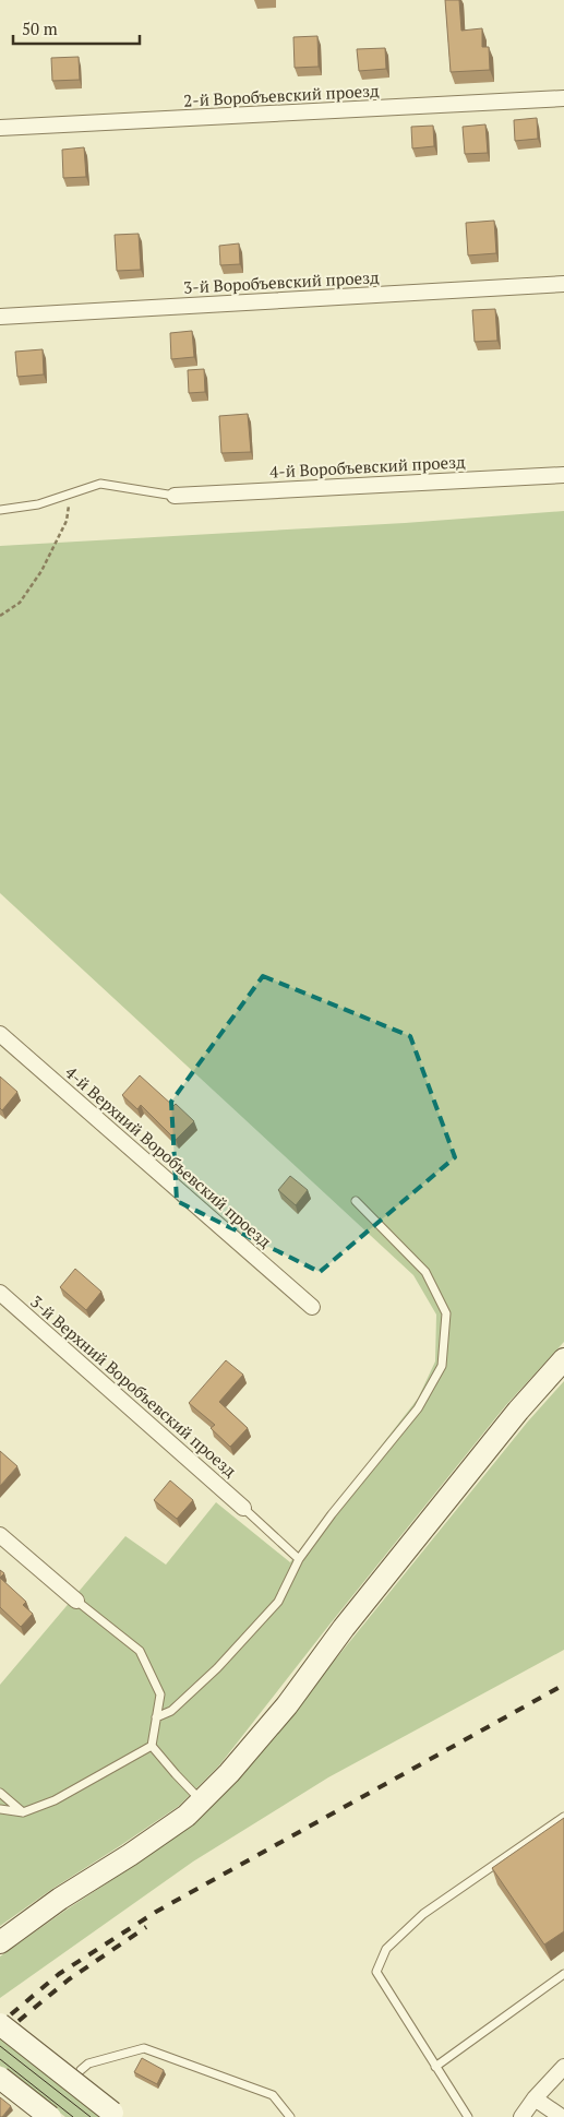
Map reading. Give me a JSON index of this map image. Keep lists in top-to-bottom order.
{
  "streets": {
    "street": [
      "2-й Воробъевский проезд",
      "3-й Воробъевский проезд",
      "4-й Воробъевский проезд",
      "4-й Верхний Воробъевский проезд",
      "3-й Верхний Воробъевский проезд"
    ]
  },
  "scale_bar": "50 m"
}
